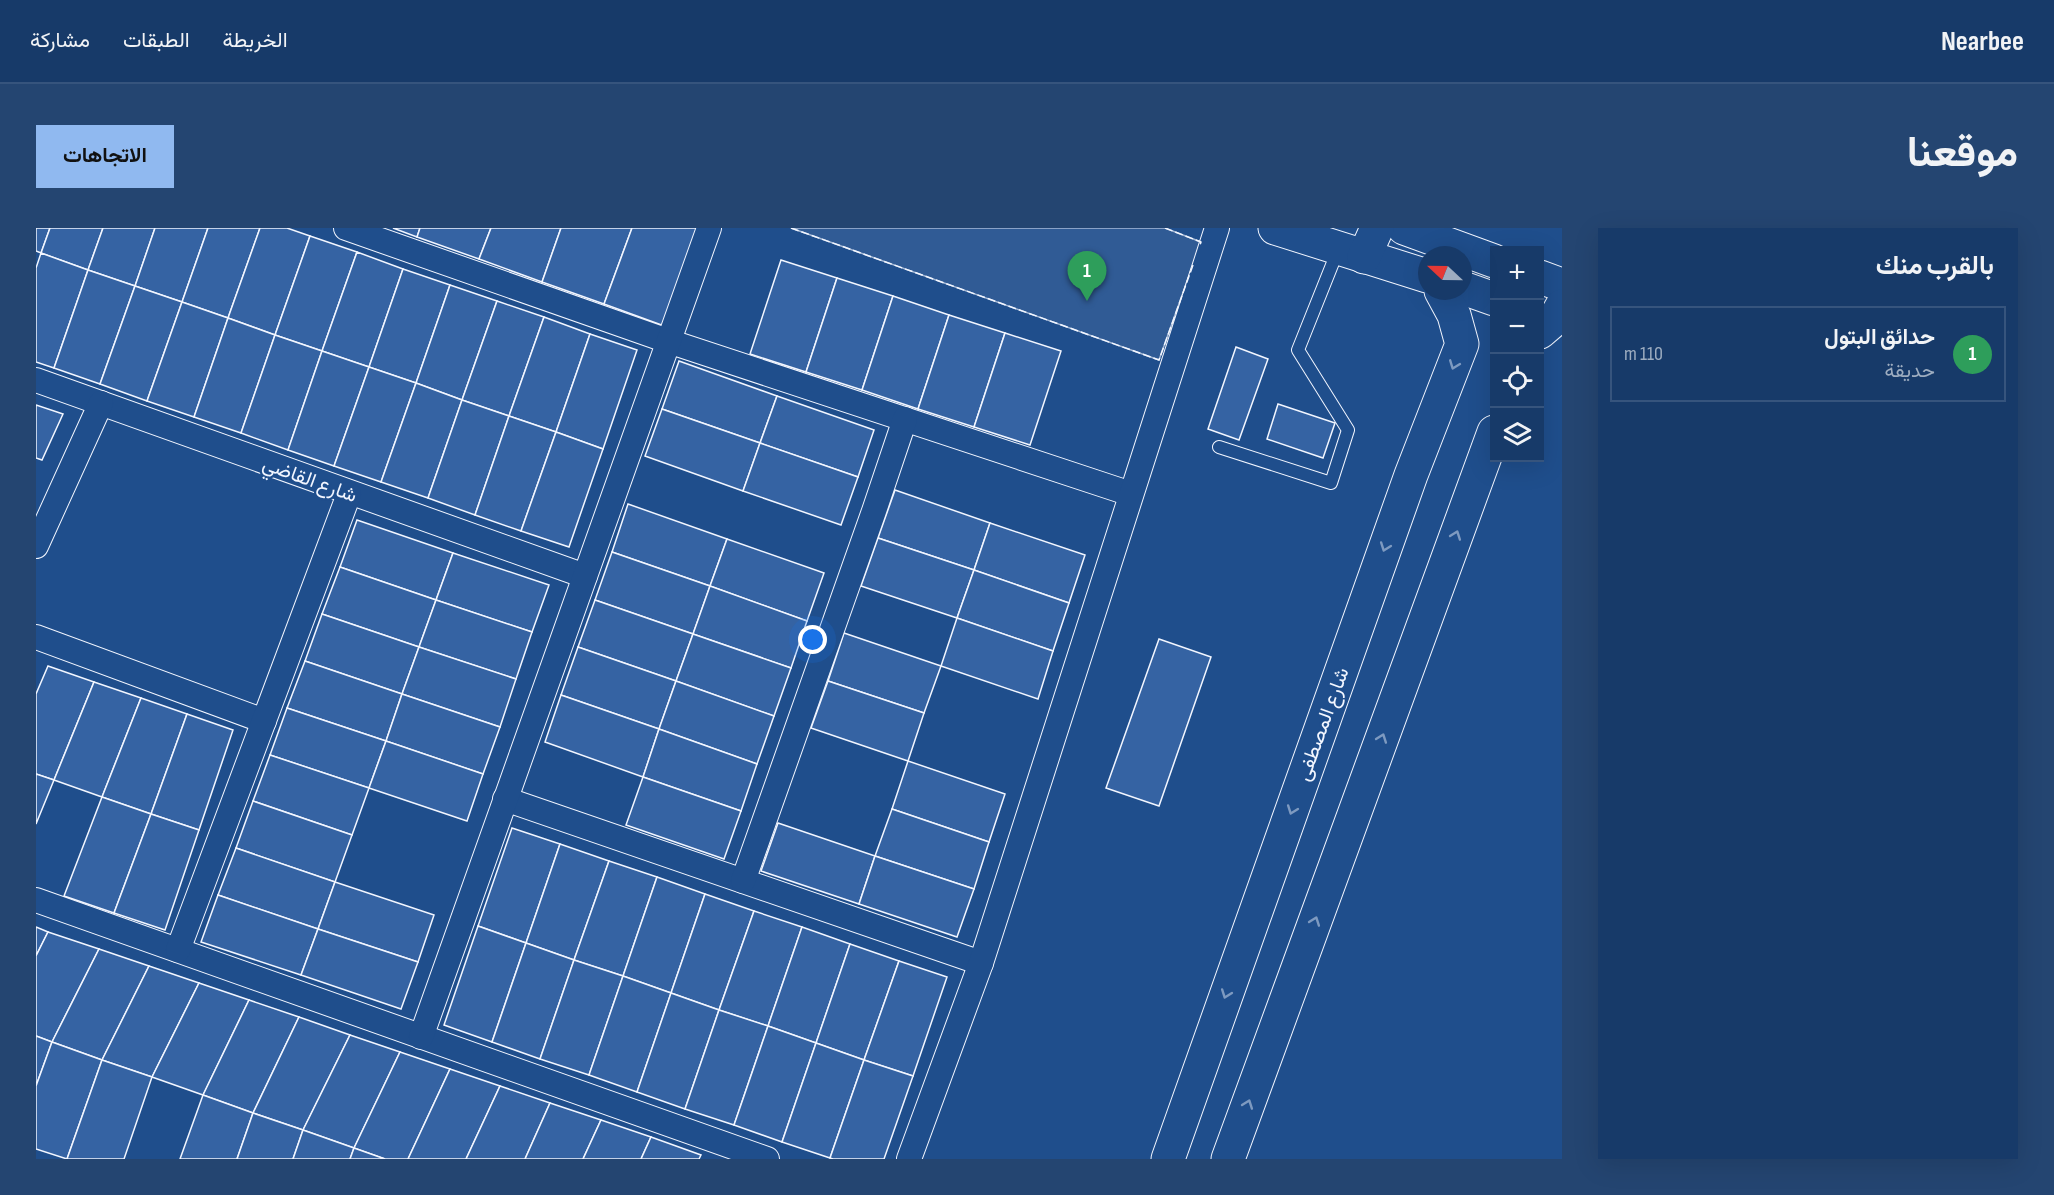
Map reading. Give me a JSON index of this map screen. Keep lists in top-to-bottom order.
{
  "streets": {
    "street": ["شارع القاضي", "شارع المصطفى"]
  },
  "north": "left",
  "page": {
    "header": "Nearbee",
    "nav": ["الخريطة", "الطبقات", "مشاركة"],
    "title": "موقعنا",
    "buttons": "الاتجاهات",
    "heading": "بالقرب منك",
    "map_buttons": ["+", "−"],
    "pins": "1",
    "list": [
      {
        "mark": "1",
        "name": "حدائق البتول",
        "note": "حديقة",
        "value": "110 m"
      }
    ]
  }
}
